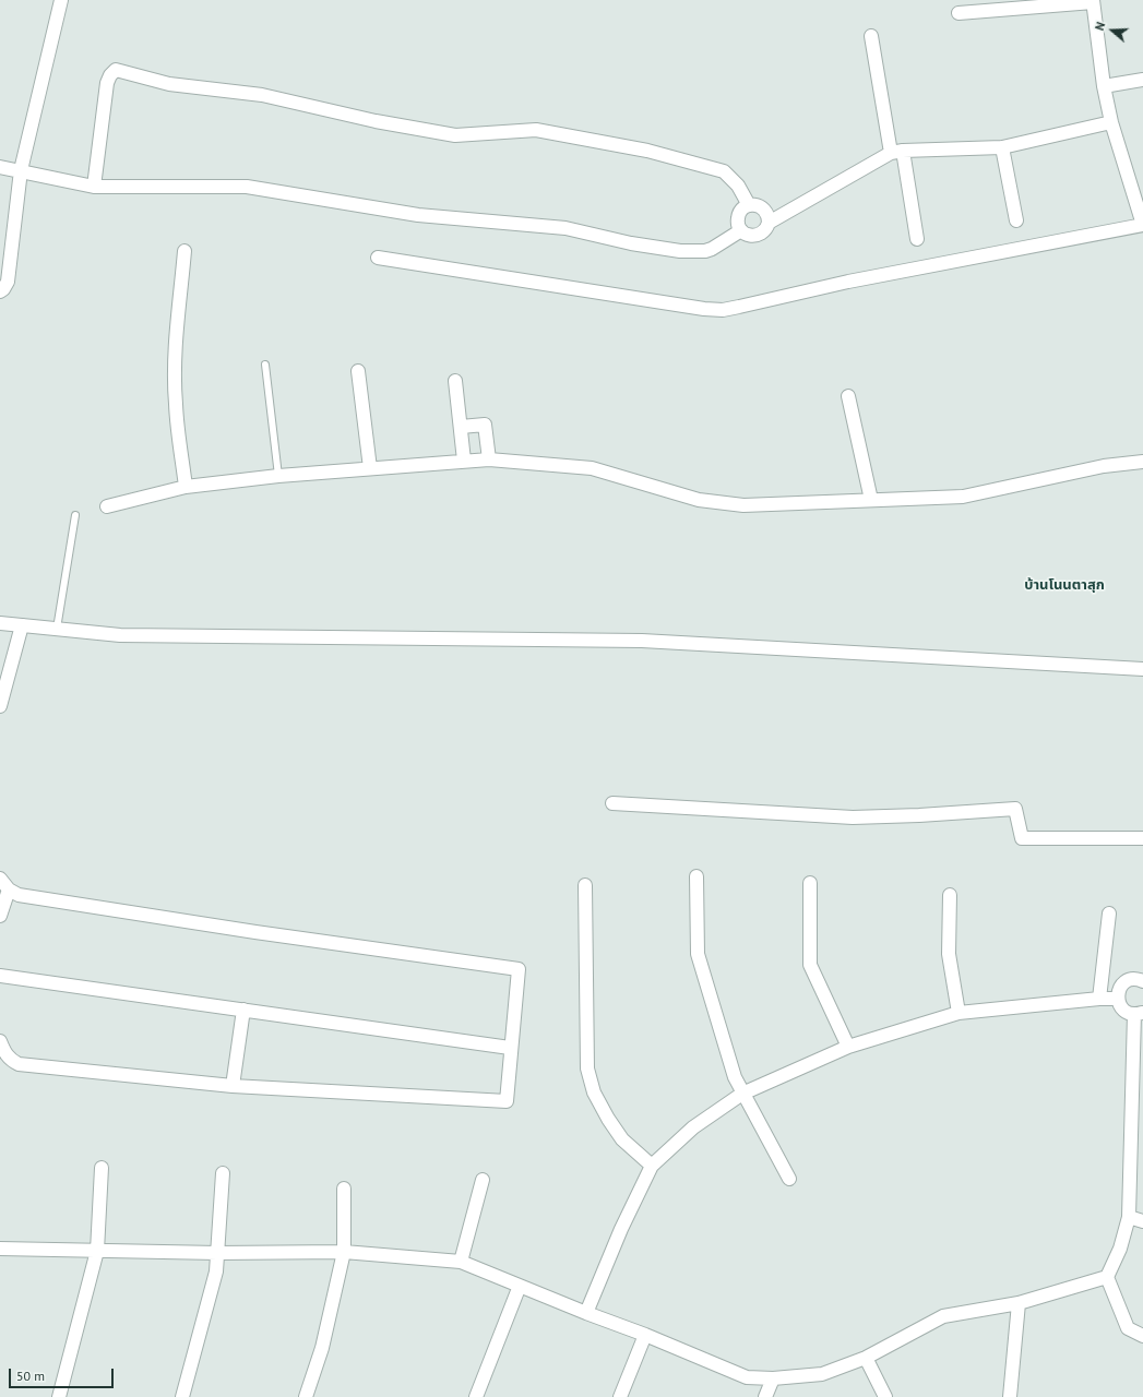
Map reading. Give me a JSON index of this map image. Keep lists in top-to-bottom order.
{
  "districts": ["บ้านโนนตาสุก"],
  "scale_bar": "50 m",
  "north": "left"
}
